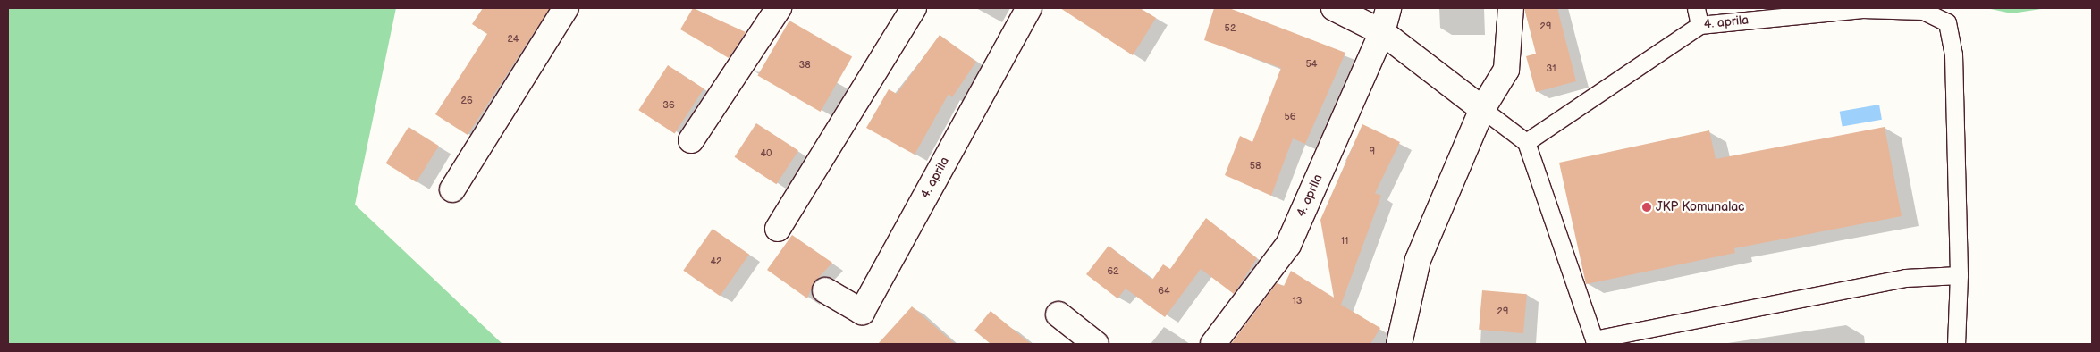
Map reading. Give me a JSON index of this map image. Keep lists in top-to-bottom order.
{
  "streets": {
    "street": ["4. aprila"]
  },
  "places": ["JKP Komunalac"],
  "house_numbers": [
    "29",
    "52",
    "24",
    "54",
    "38",
    "31",
    "26",
    "36",
    "56",
    "9",
    "40",
    "58",
    "11",
    "42",
    "62",
    "64",
    "13",
    "29"
  ]
}
